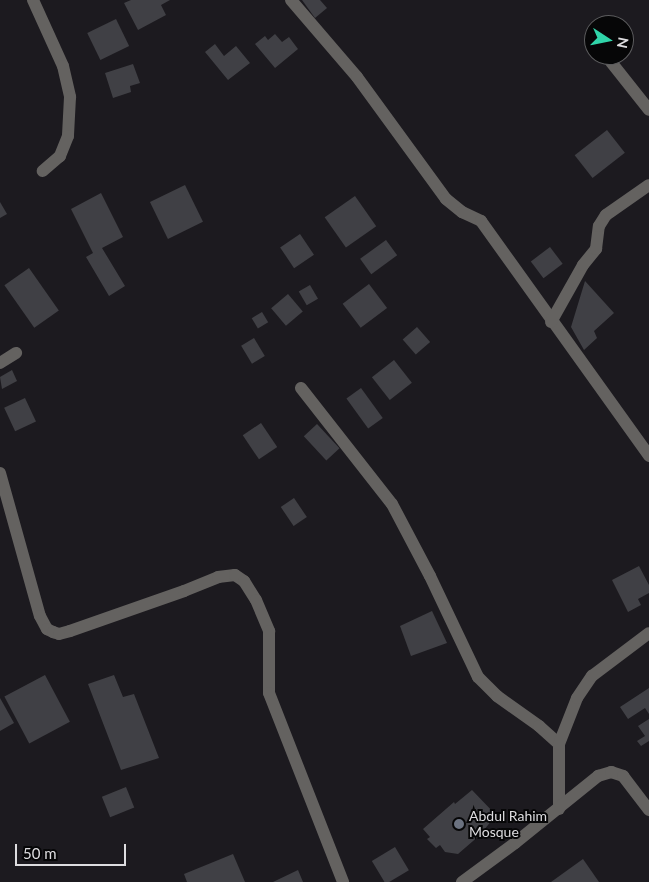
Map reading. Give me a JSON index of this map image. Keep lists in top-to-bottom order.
{
  "places": ["Abdul Rahim Mosque"],
  "scale_bar": "50 m",
  "north": "right"
}
